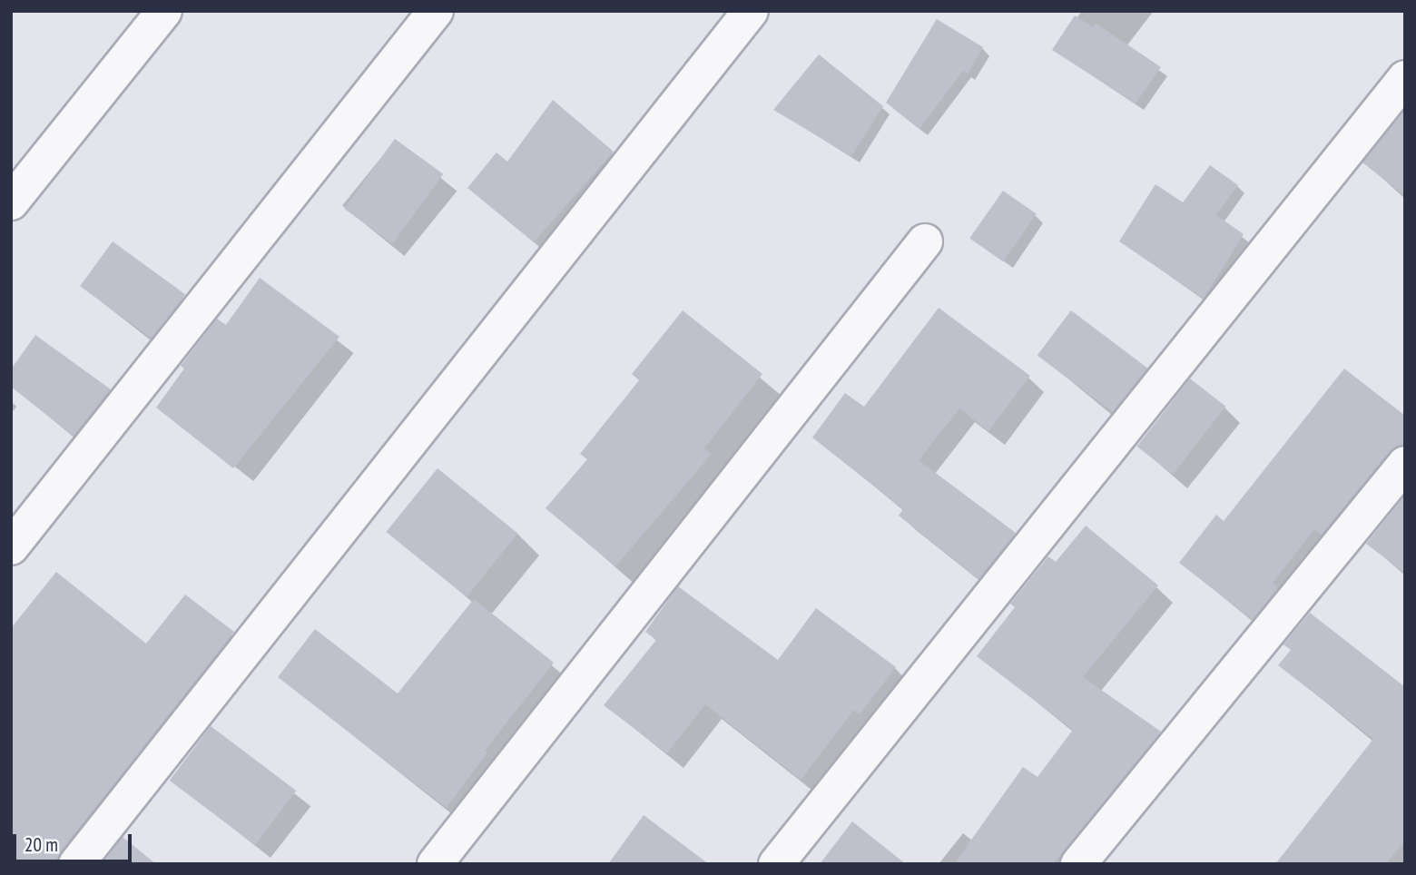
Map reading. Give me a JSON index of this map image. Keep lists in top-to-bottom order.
{
  "scale_bar": "20 m"
}
